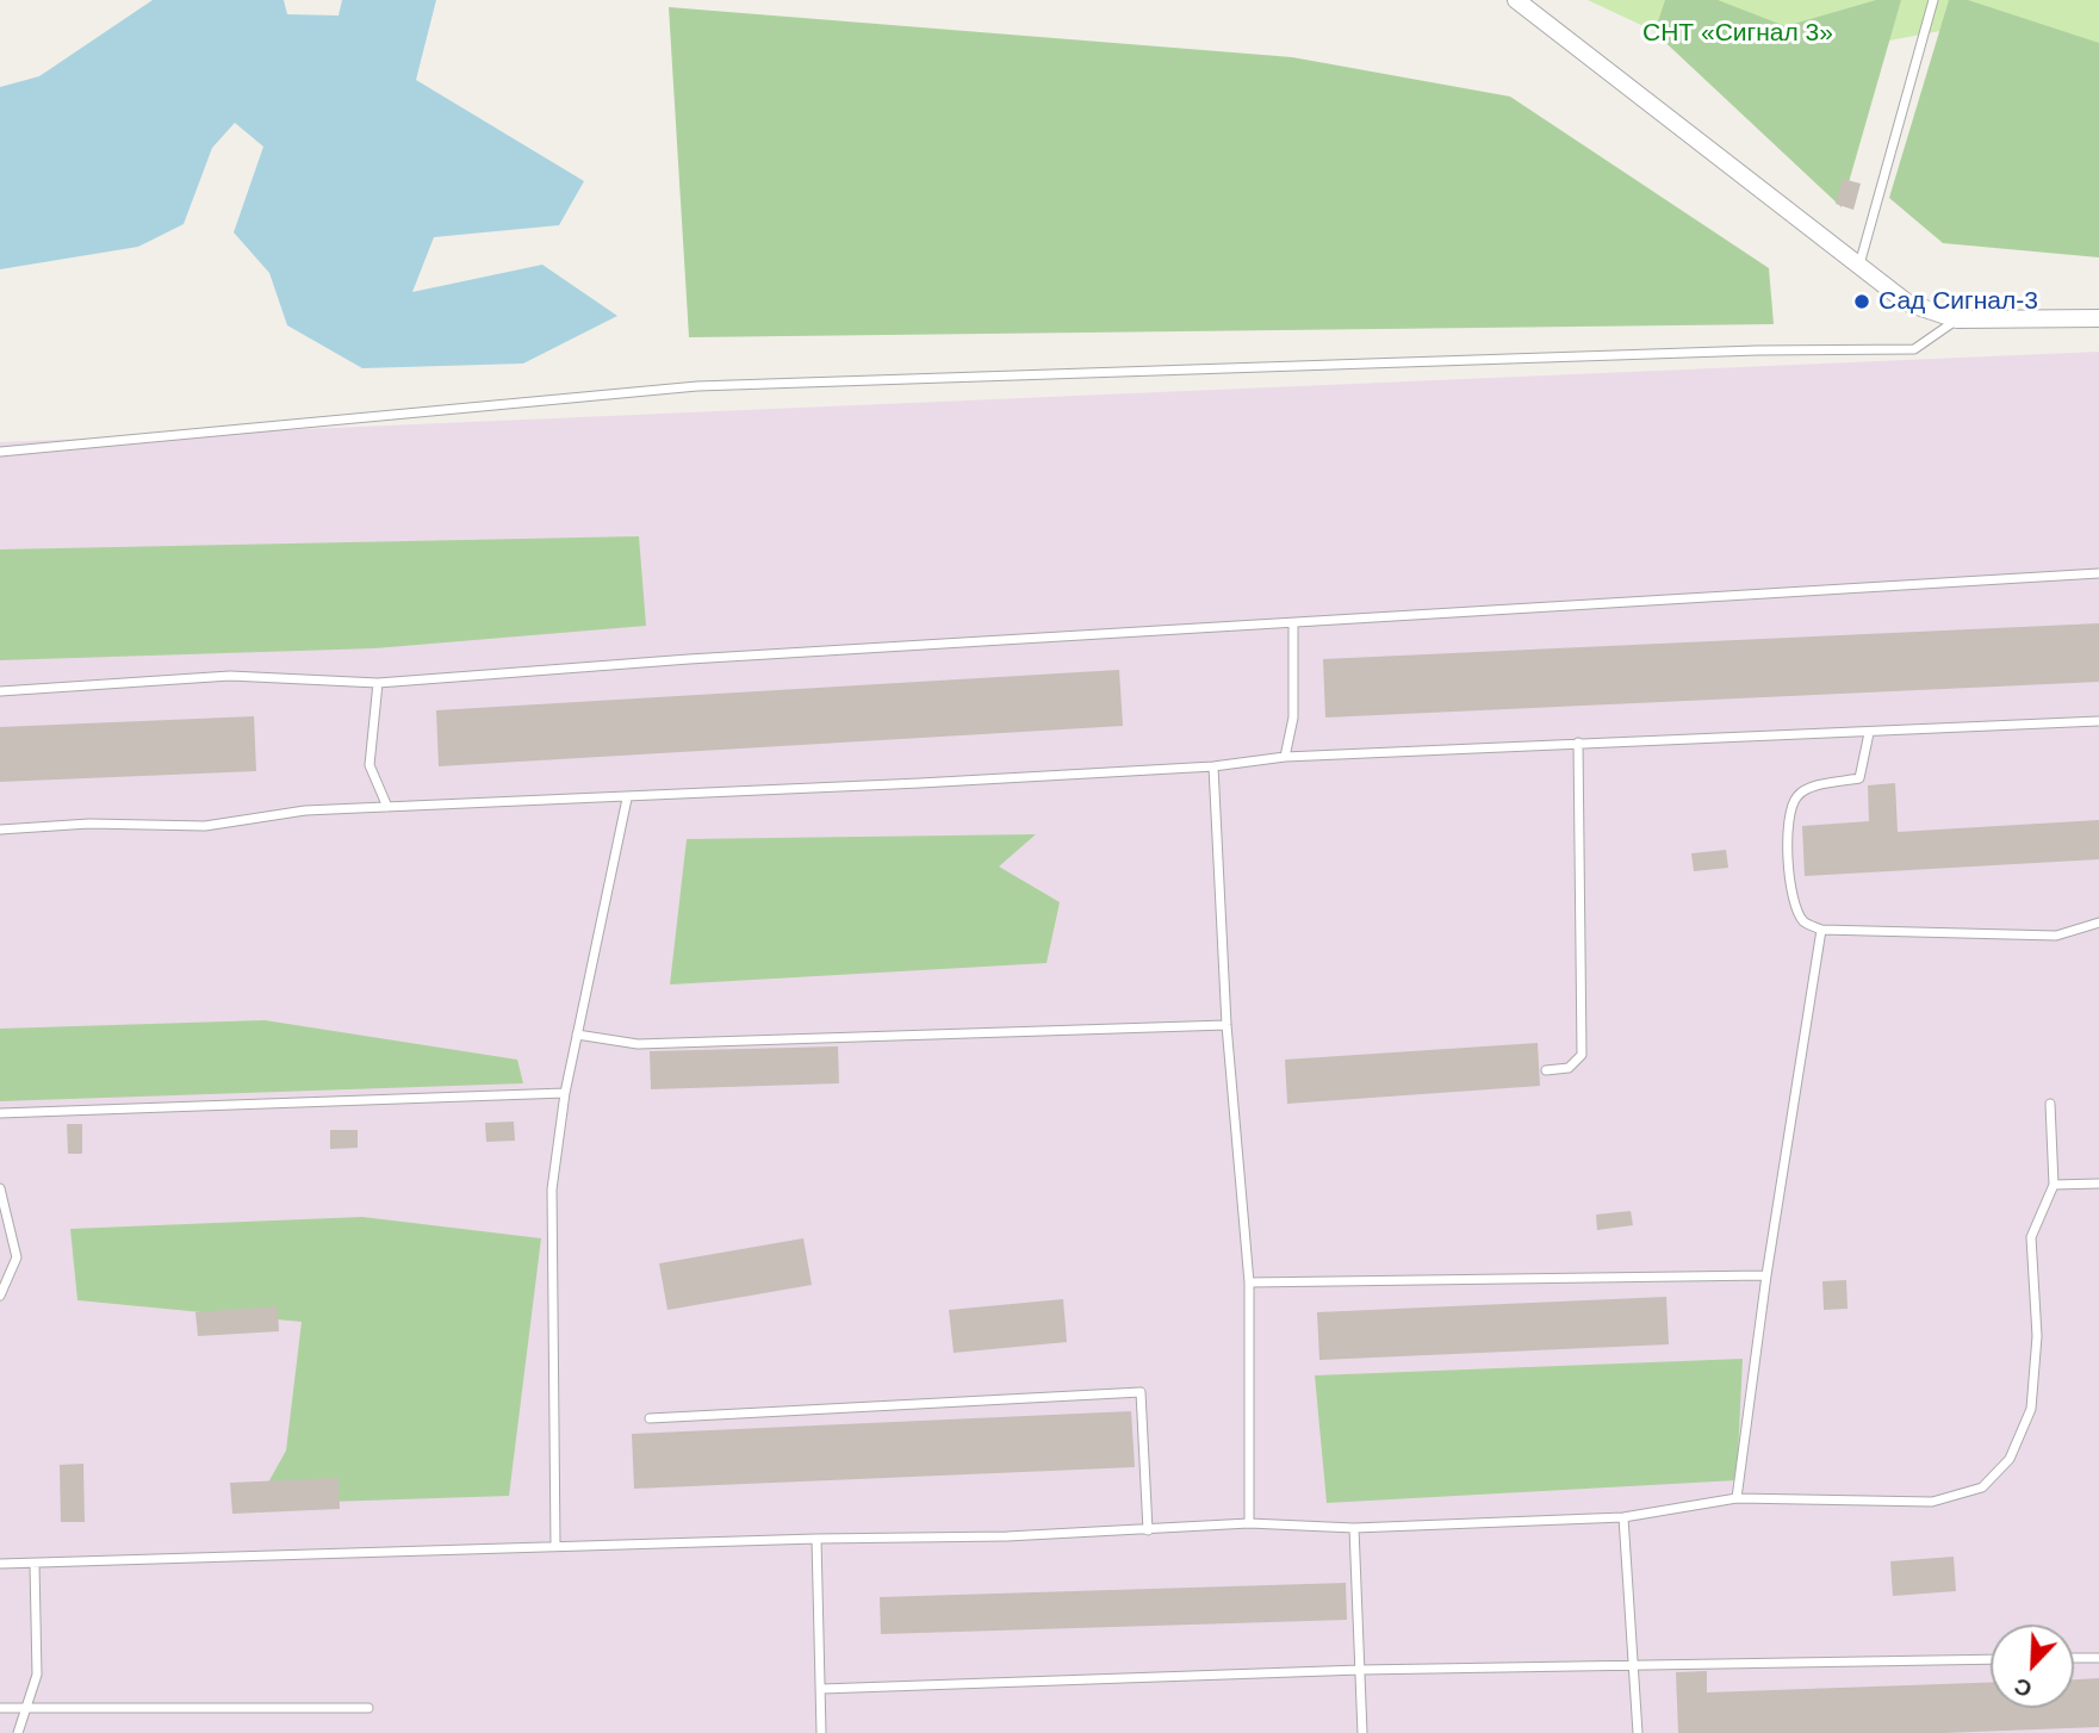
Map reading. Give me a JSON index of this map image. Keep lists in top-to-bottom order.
{
  "parks": ["СНТ «Сигнал 3»"],
  "places": ["Сад Сигнал-3"],
  "north": "bottom left"
}
